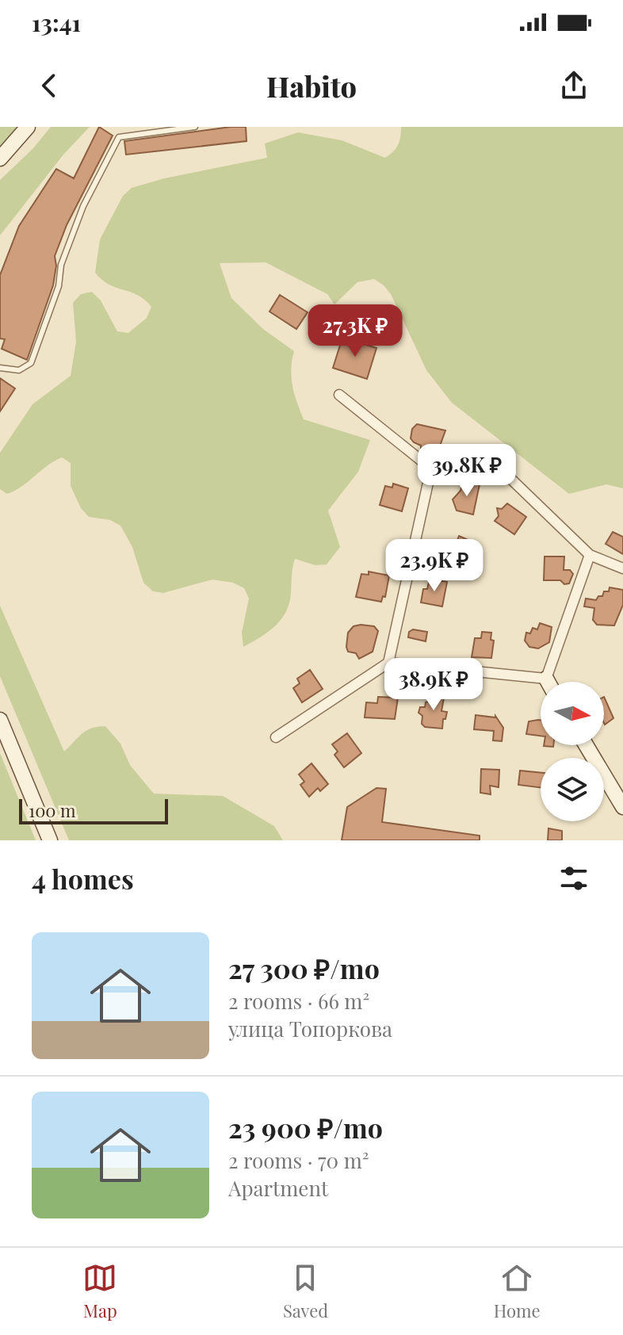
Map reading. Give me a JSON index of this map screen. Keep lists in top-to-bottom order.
{
  "scale_bar": "100 m",
  "north": "right",
  "page": {
    "status": "13:41",
    "header": "Habito",
    "price": [
      "27.3K ₽",
      "39.8K ₽",
      "23.9K ₽",
      "38.9K ₽"
    ],
    "scale": "100 m",
    "heading": "4 homes",
    "list": [
      {
        "name": "27 300 ₽/mo",
        "note": "2 rooms · 66 m² · улица Топоркова"
      },
      {
        "name": "23 900 ₽/mo",
        "note": "2 rooms · 70 m² · Apartment"
      }
    ],
    "tabs": ["Map", "Saved", "Home"]
  }
}
